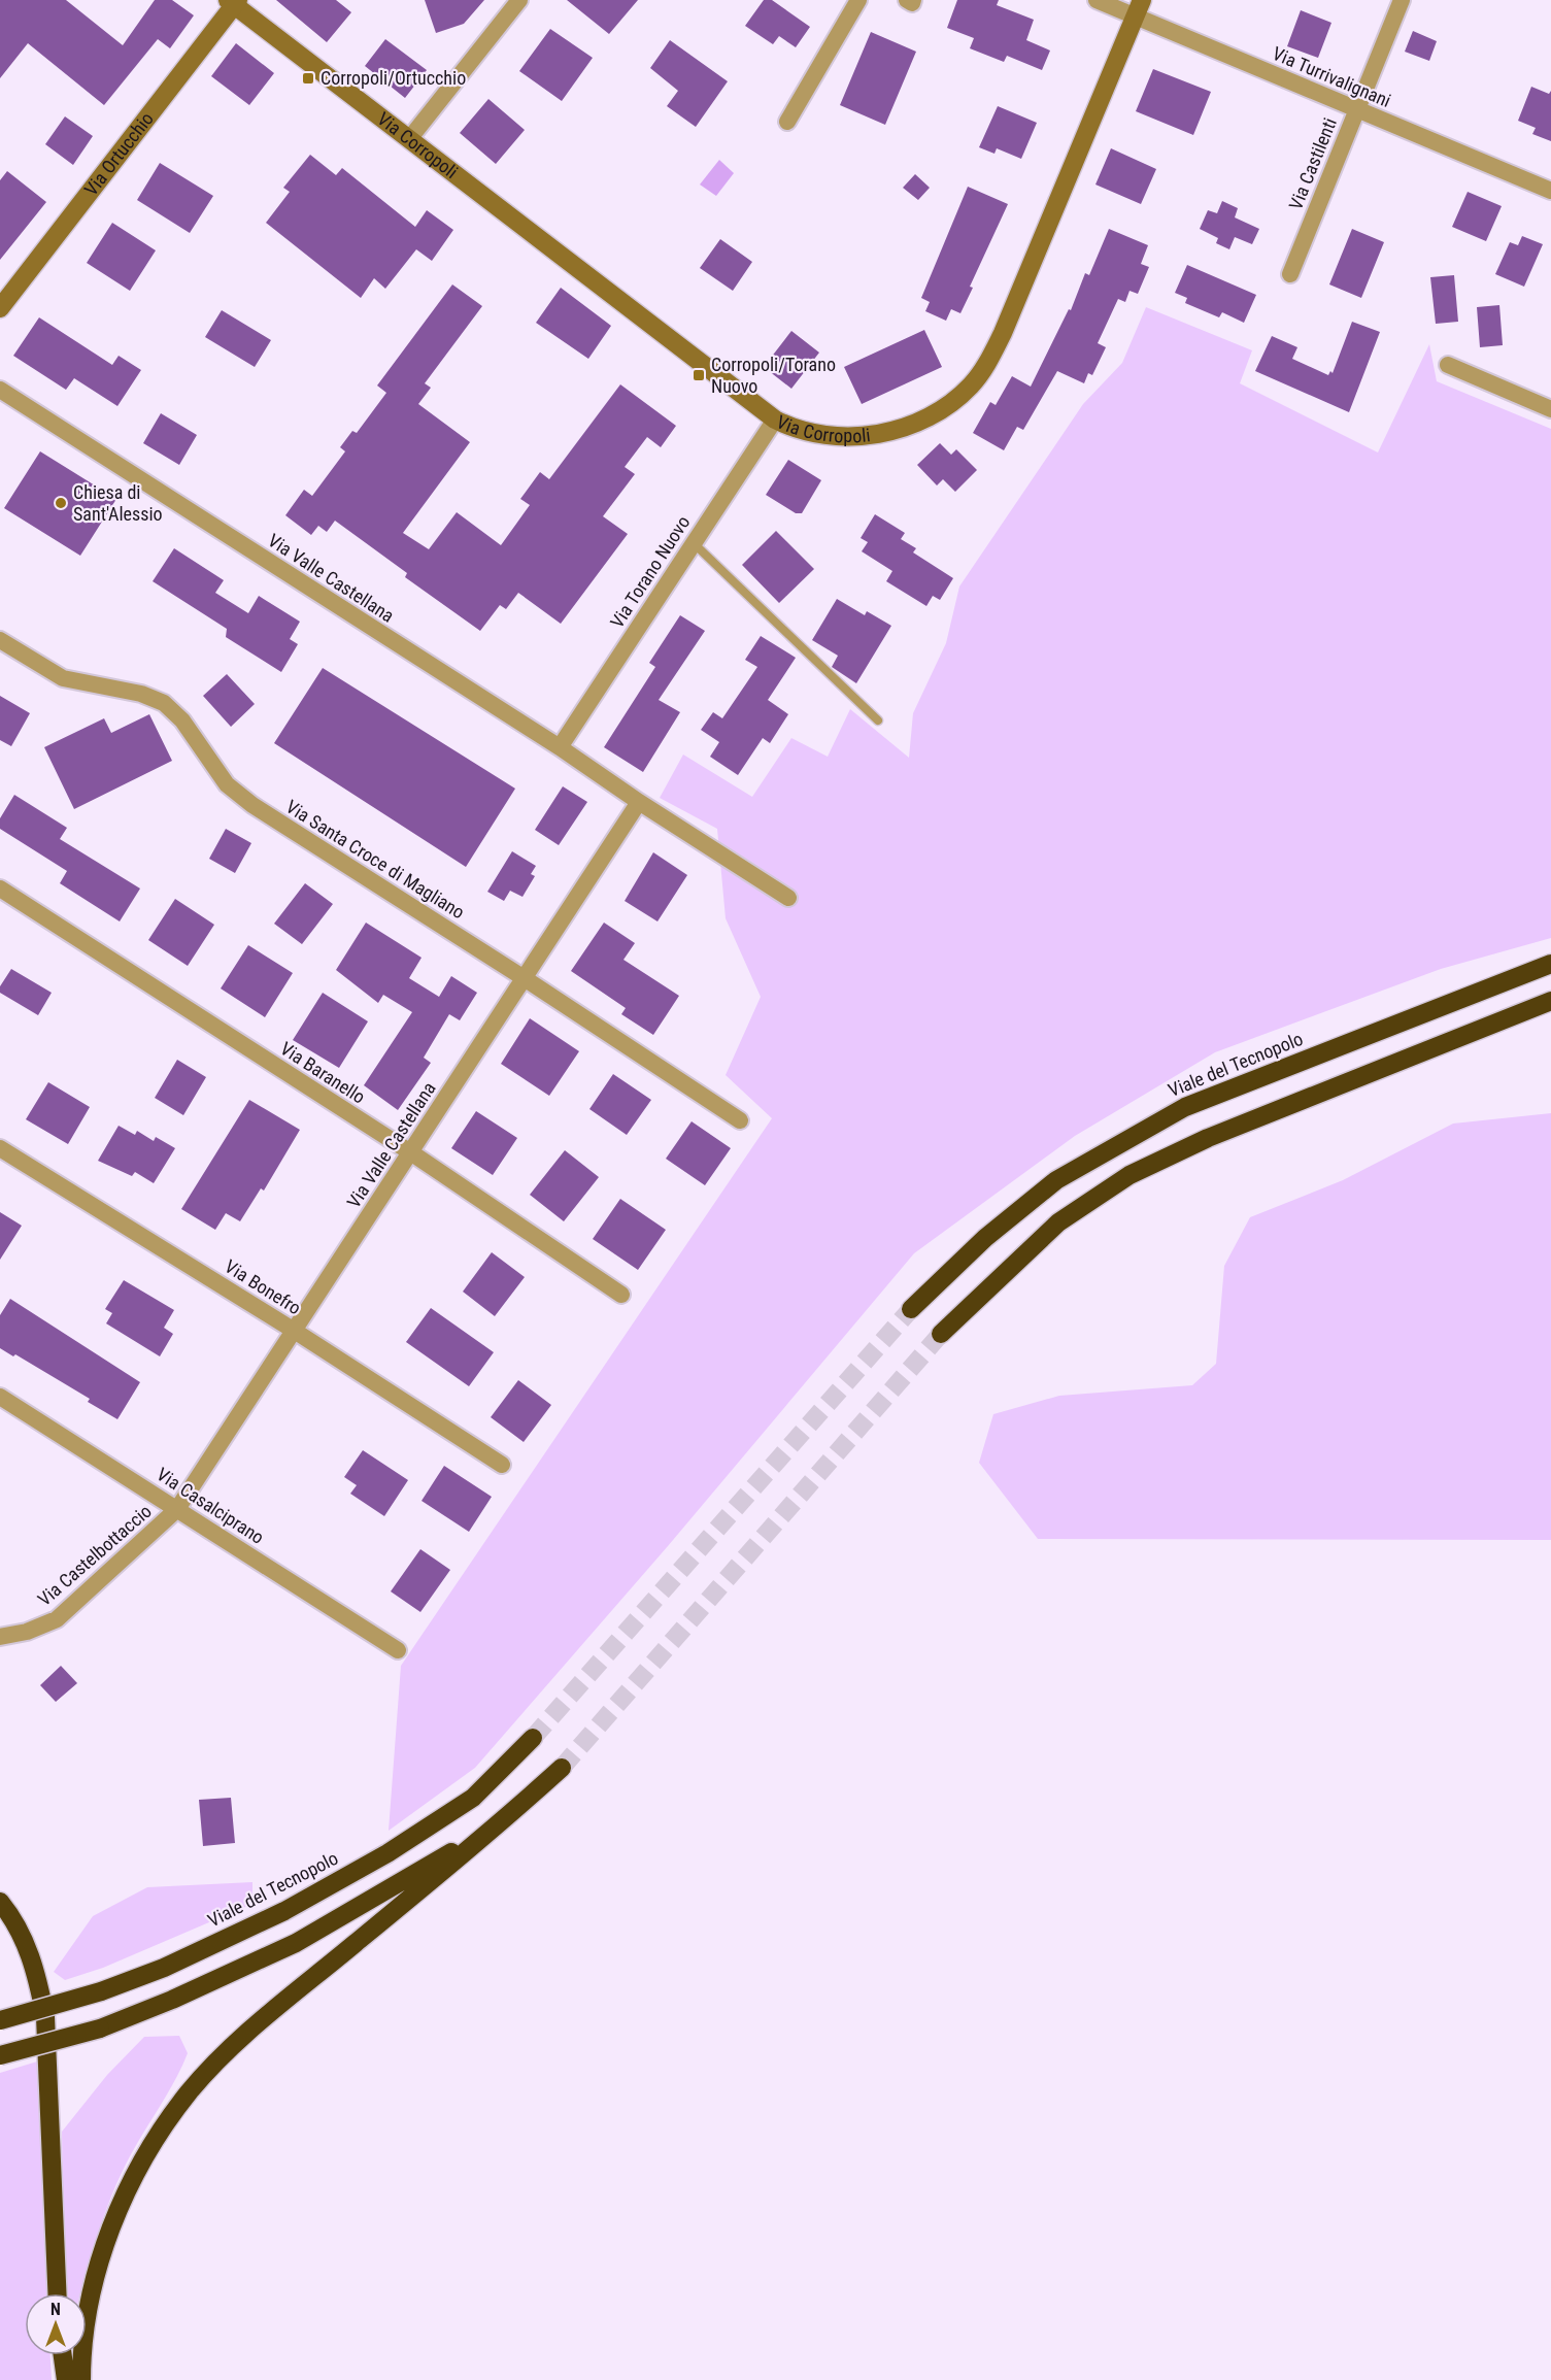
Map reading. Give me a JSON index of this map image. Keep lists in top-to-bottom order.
{
  "streets": {
    "highway": ["Viale del Tecnopolo"],
    "street": [
      "Via Turrivalignani",
      "Via Corropoli",
      "Via Ortucchio",
      "Via Castilenti",
      "Via Torano Nuovo",
      "Via Valle Castellana",
      "Via Santa Croce di Magliano",
      "Via Baranello",
      "Via Bonefro",
      "Via Casalciprano",
      "Via Castelbottaccio"
    ]
  },
  "crossings": [
    ["Via Turrivalignani", "Via Corropoli"],
    ["Via Turrivalignani", "Via Castilenti"],
    ["Via Corropoli", "Via Ortucchio"],
    ["Via Corropoli", "Via Torano Nuovo"],
    ["Via Torano Nuovo", "Via Valle Castellana"],
    ["Via Valle Castellana", "Via Santa Croce di Magliano"],
    ["Via Valle Castellana", "Via Baranello"],
    ["Via Valle Castellana", "Via Bonefro"],
    ["Via Valle Castellana", "Via Casalciprano"],
    ["Via Valle Castellana", "Via Castelbottaccio"],
    ["Via Casalciprano", "Via Castelbottaccio"]
  ],
  "places": {
    "transit": ["Corropoli/Ortucchio", "Corropoli/Torano Nuovo"],
    "other": ["Chiesa di Sant'Alessio"]
  },
  "north": "top"
}
